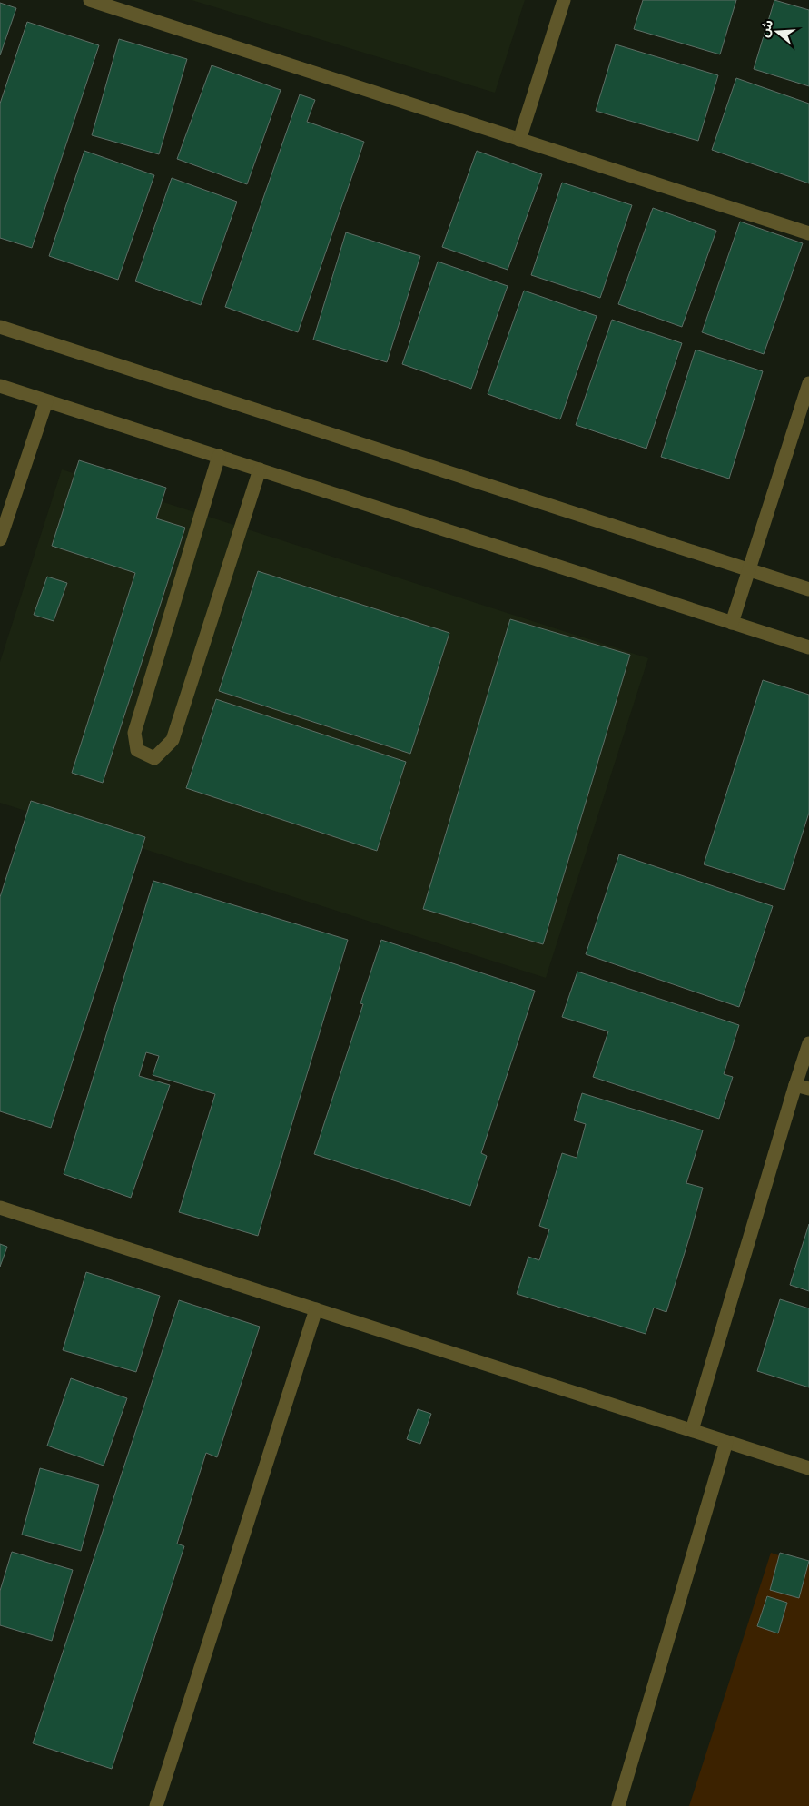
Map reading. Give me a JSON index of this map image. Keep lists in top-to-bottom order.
{
  "north": "left"
}
